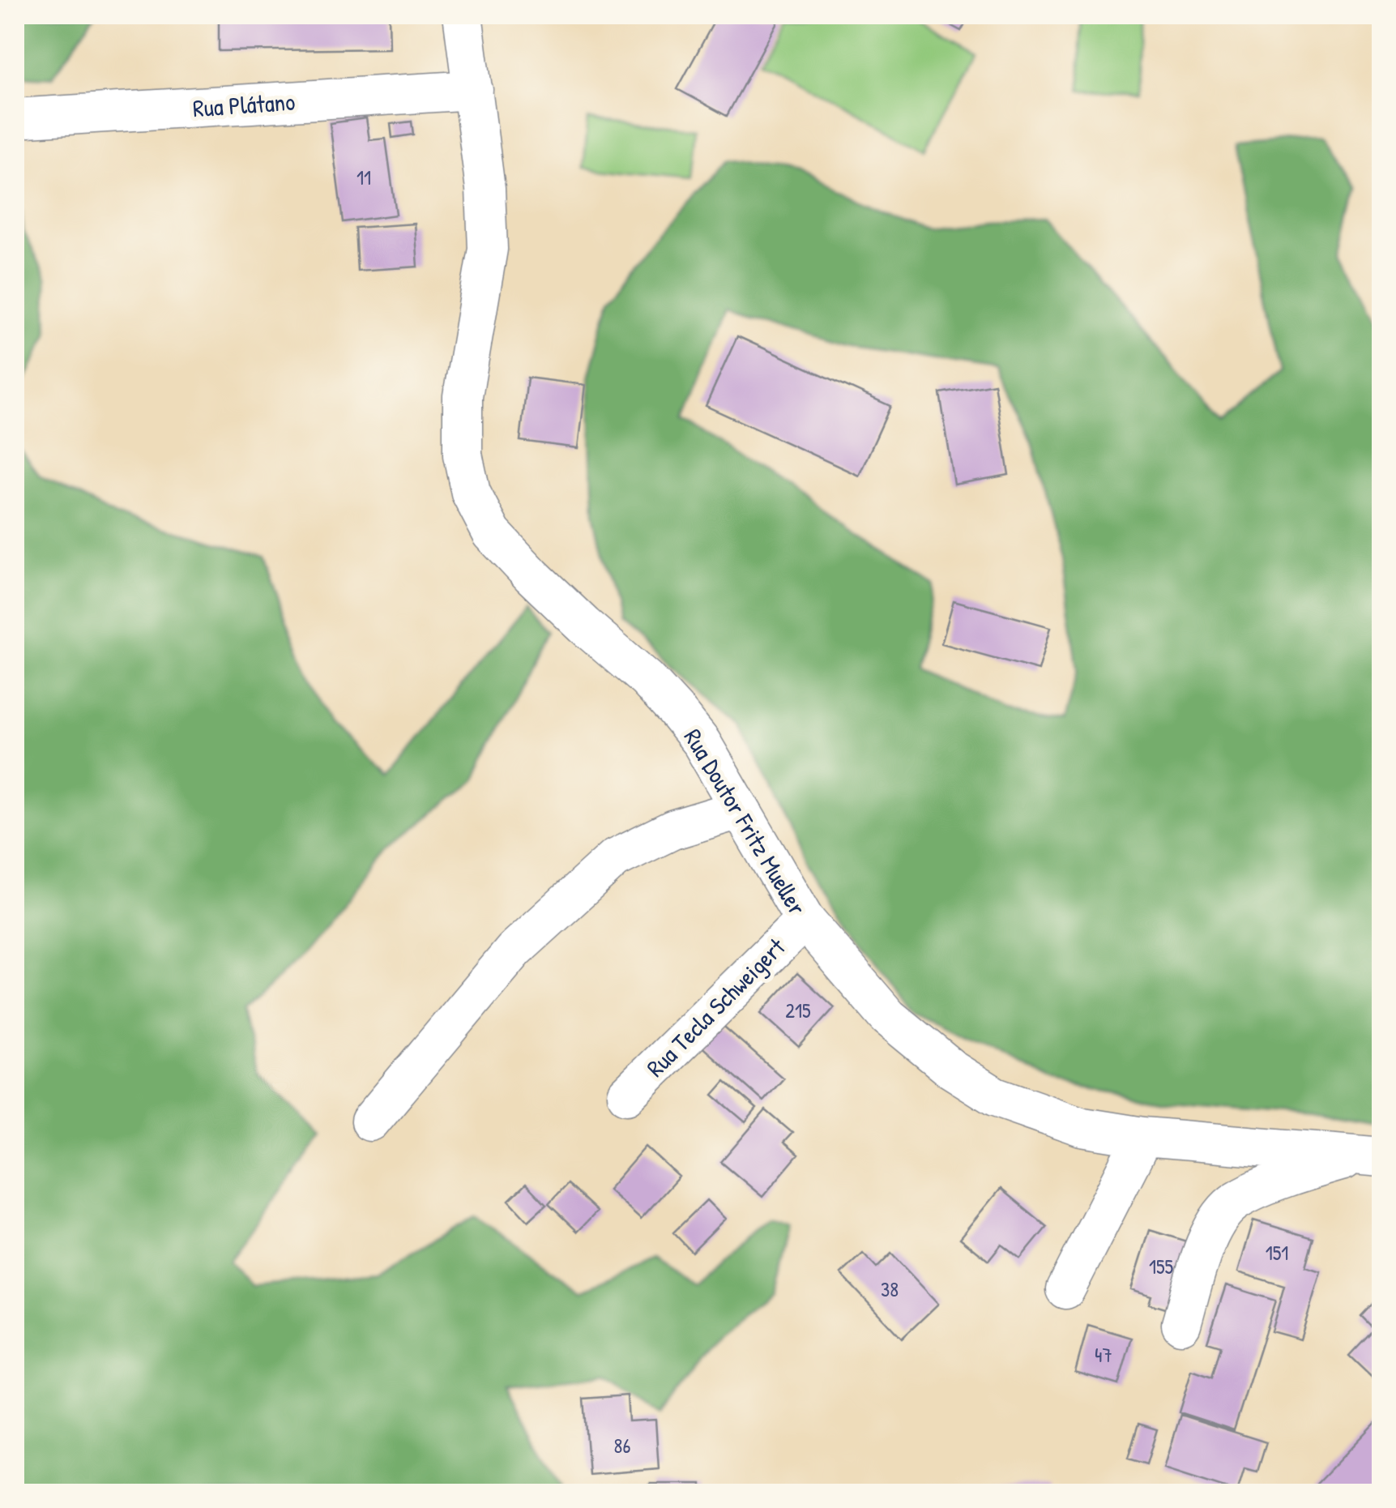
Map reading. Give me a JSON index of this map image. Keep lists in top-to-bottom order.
{
  "streets": {
    "street": ["Rua Plátano", "Rua Doutor Fritz Mueller", "Rua Tecla Schweigert"]
  },
  "crossings": [
    ["Rua Plátano", "Rua Doutor Fritz Mueller"],
    ["Rua Doutor Fritz Mueller", "Rua Tecla Schweigert"]
  ],
  "house_numbers": [
    "11",
    "215",
    "151",
    "155",
    "38",
    "47",
    "86"
  ]
}
